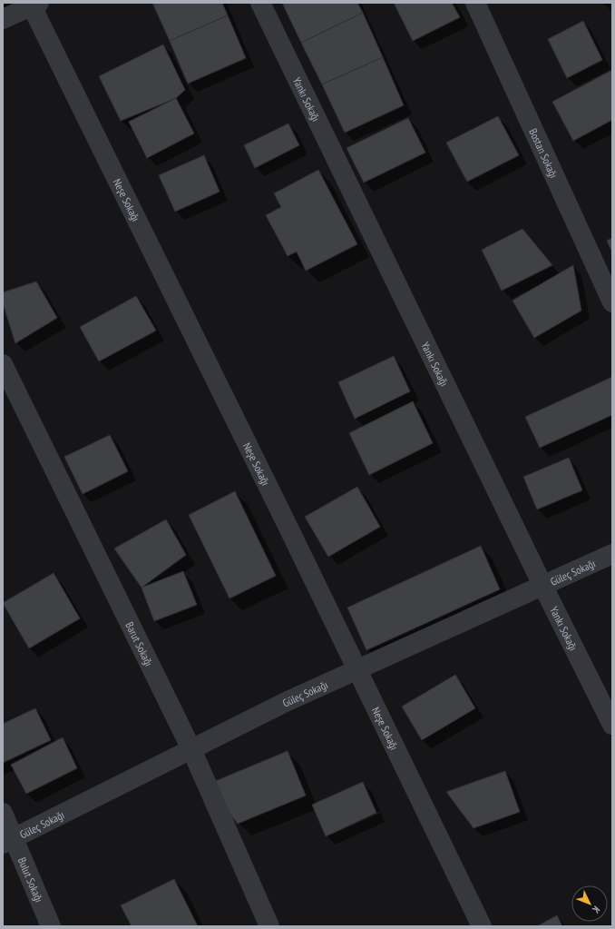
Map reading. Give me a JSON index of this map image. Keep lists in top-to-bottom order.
{
  "streets": {
    "street": [
      "Yankı Sokağı",
      "Bostan Sokağı",
      "Neşe Sokağı",
      "Güleç Sokağı",
      "Barut Sokağı",
      "Bulut Sokağı"
    ]
  },
  "crossings": [
    ["Yankı Sokağı", "Güleç Sokağı"],
    ["Neşe Sokağı", "Güleç Sokağı"],
    ["Güleç Sokağı", "Barut Sokağı"],
    ["Güleç Sokağı", "Bulut Sokağı"]
  ],
  "north": "bottom right"
}
